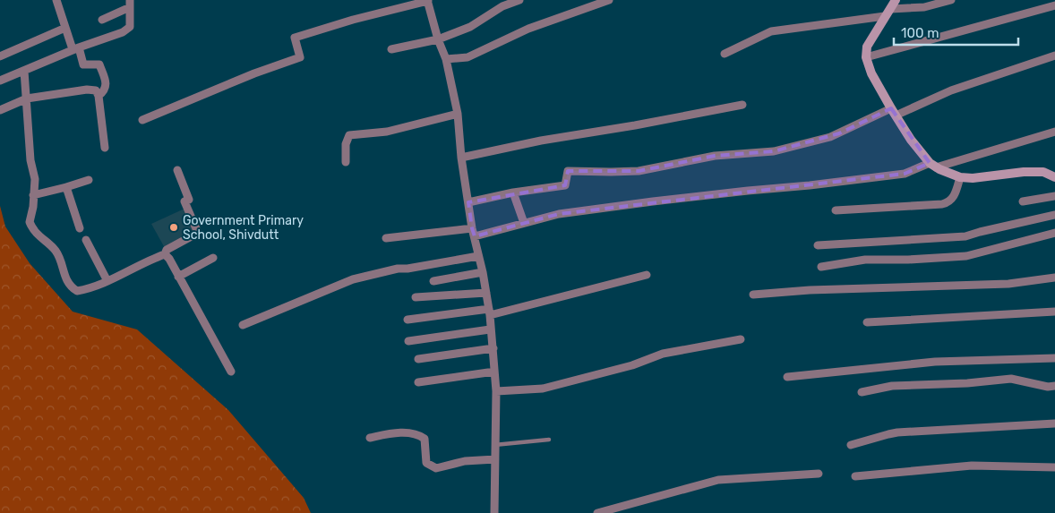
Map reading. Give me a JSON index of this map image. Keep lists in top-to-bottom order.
{
  "places": ["Government Primary School, Shivdutt"],
  "scale_bar": "100 m"
}
